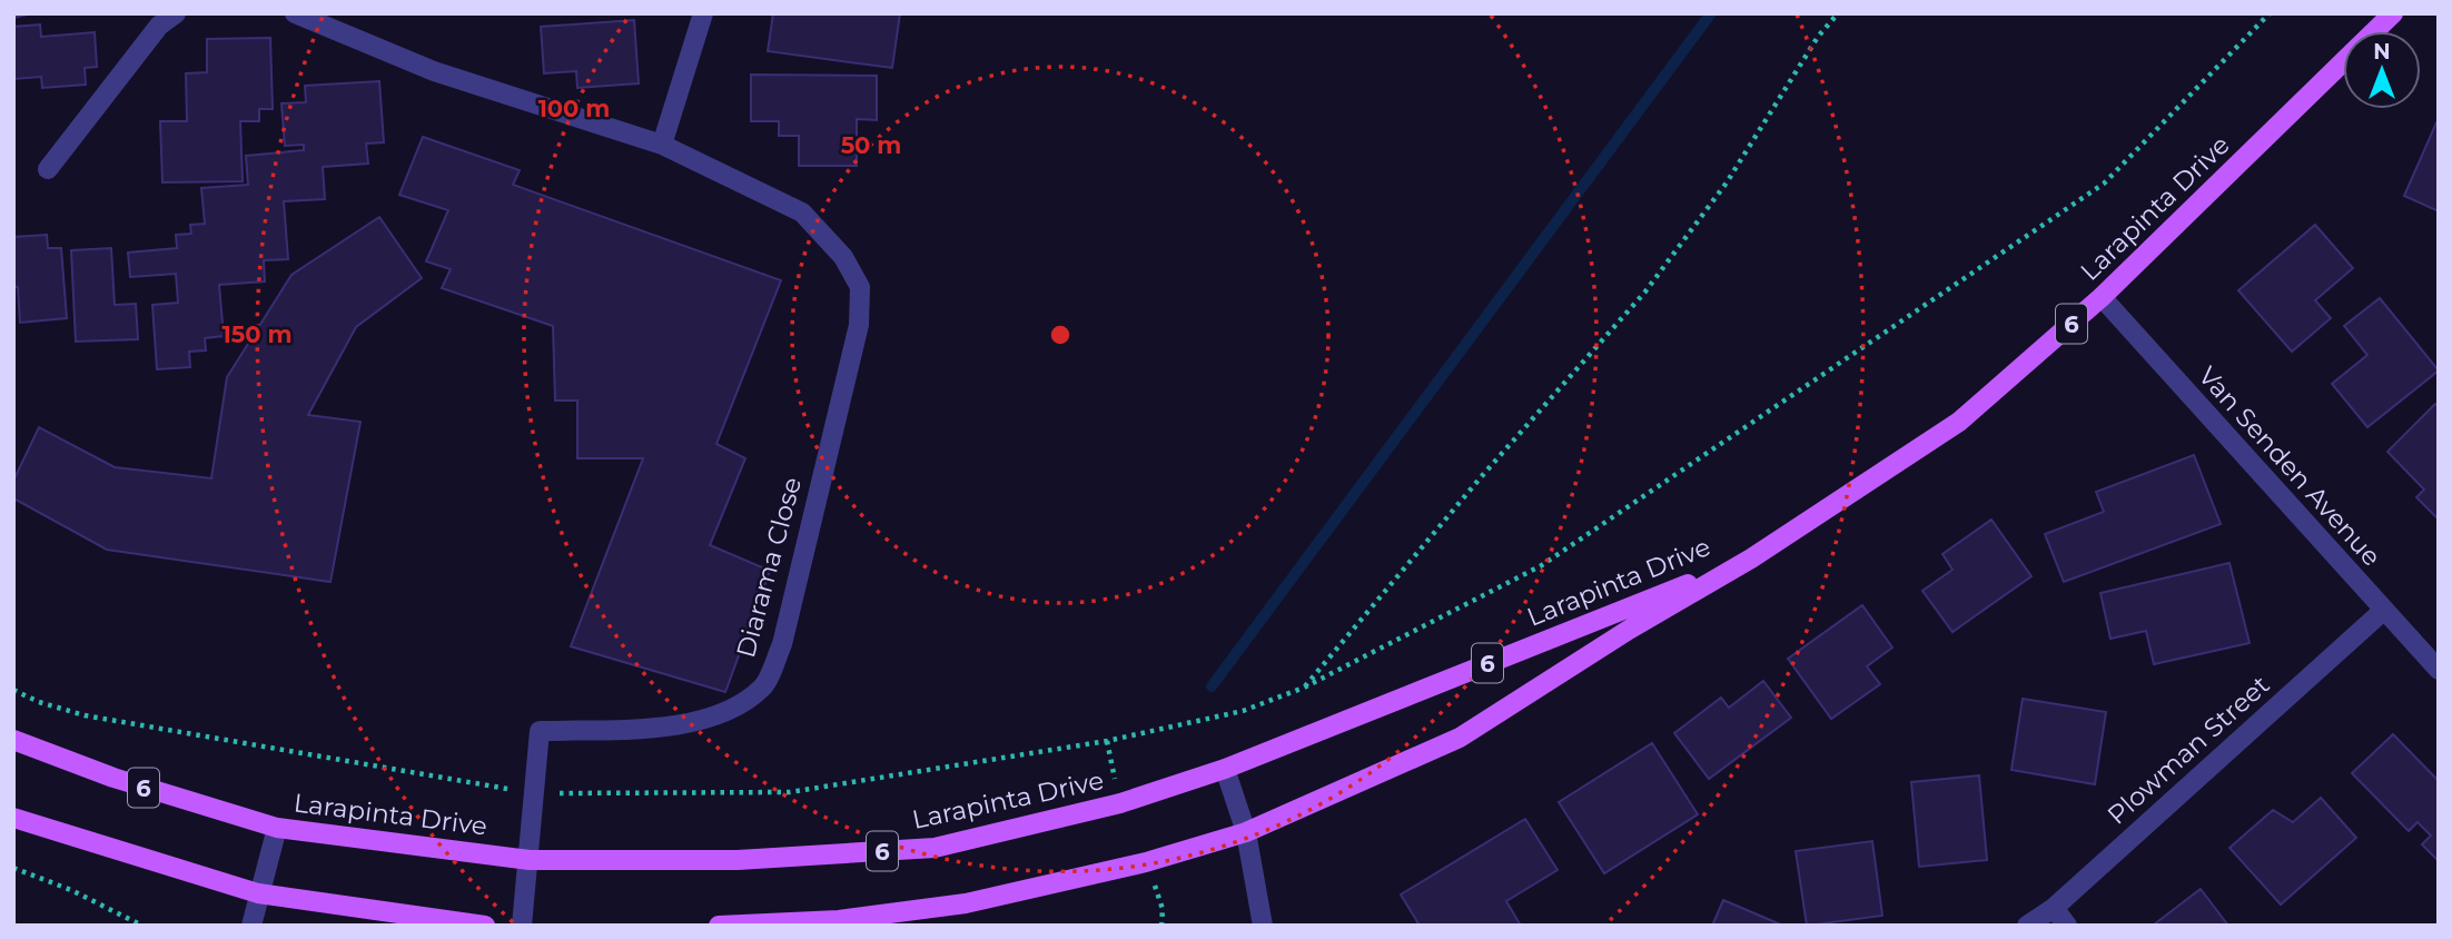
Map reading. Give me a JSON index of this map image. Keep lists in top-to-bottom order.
{
  "streets": {
    "main road": ["Larapinta Drive", "6"],
    "street": ["Van Senden Avenue", "Diarama Close", "Plowman Street"]
  },
  "crossings": [
    ["Larapinta Drive", "Van Senden Avenue"],
    ["Larapinta Drive", "Diarama Close"],
    ["Van Senden Avenue", "Plowman Street"]
  ],
  "north": "top",
  "rings": ["100 m", "50 m", "150 m"]
}
